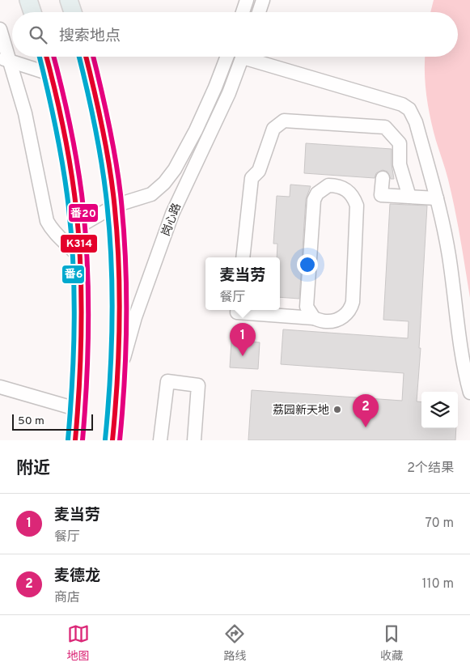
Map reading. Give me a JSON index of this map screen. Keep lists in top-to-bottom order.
{
  "streets": {
    "street": ["岗心路"]
  },
  "places": ["荔园新天地"],
  "lines": ["transit line K314", "transit line 番6", "transit line 番20"],
  "scale_bar": "50 m",
  "page": {
    "search": "搜索地点",
    "popup": ["麦当劳", "餐厅"],
    "pins": ["1", "2"],
    "scale": "50 m",
    "heading": ["附近", "2个结果"],
    "list": [
      {
        "mark": "1",
        "name": "麦当劳",
        "note": "餐厅",
        "value": "70 m"
      },
      {
        "mark": "2",
        "name": "麦德龙",
        "note": "商店",
        "value": "110 m"
      }
    ],
    "nav": ["地图", "路线", "收藏"]
  }
}
